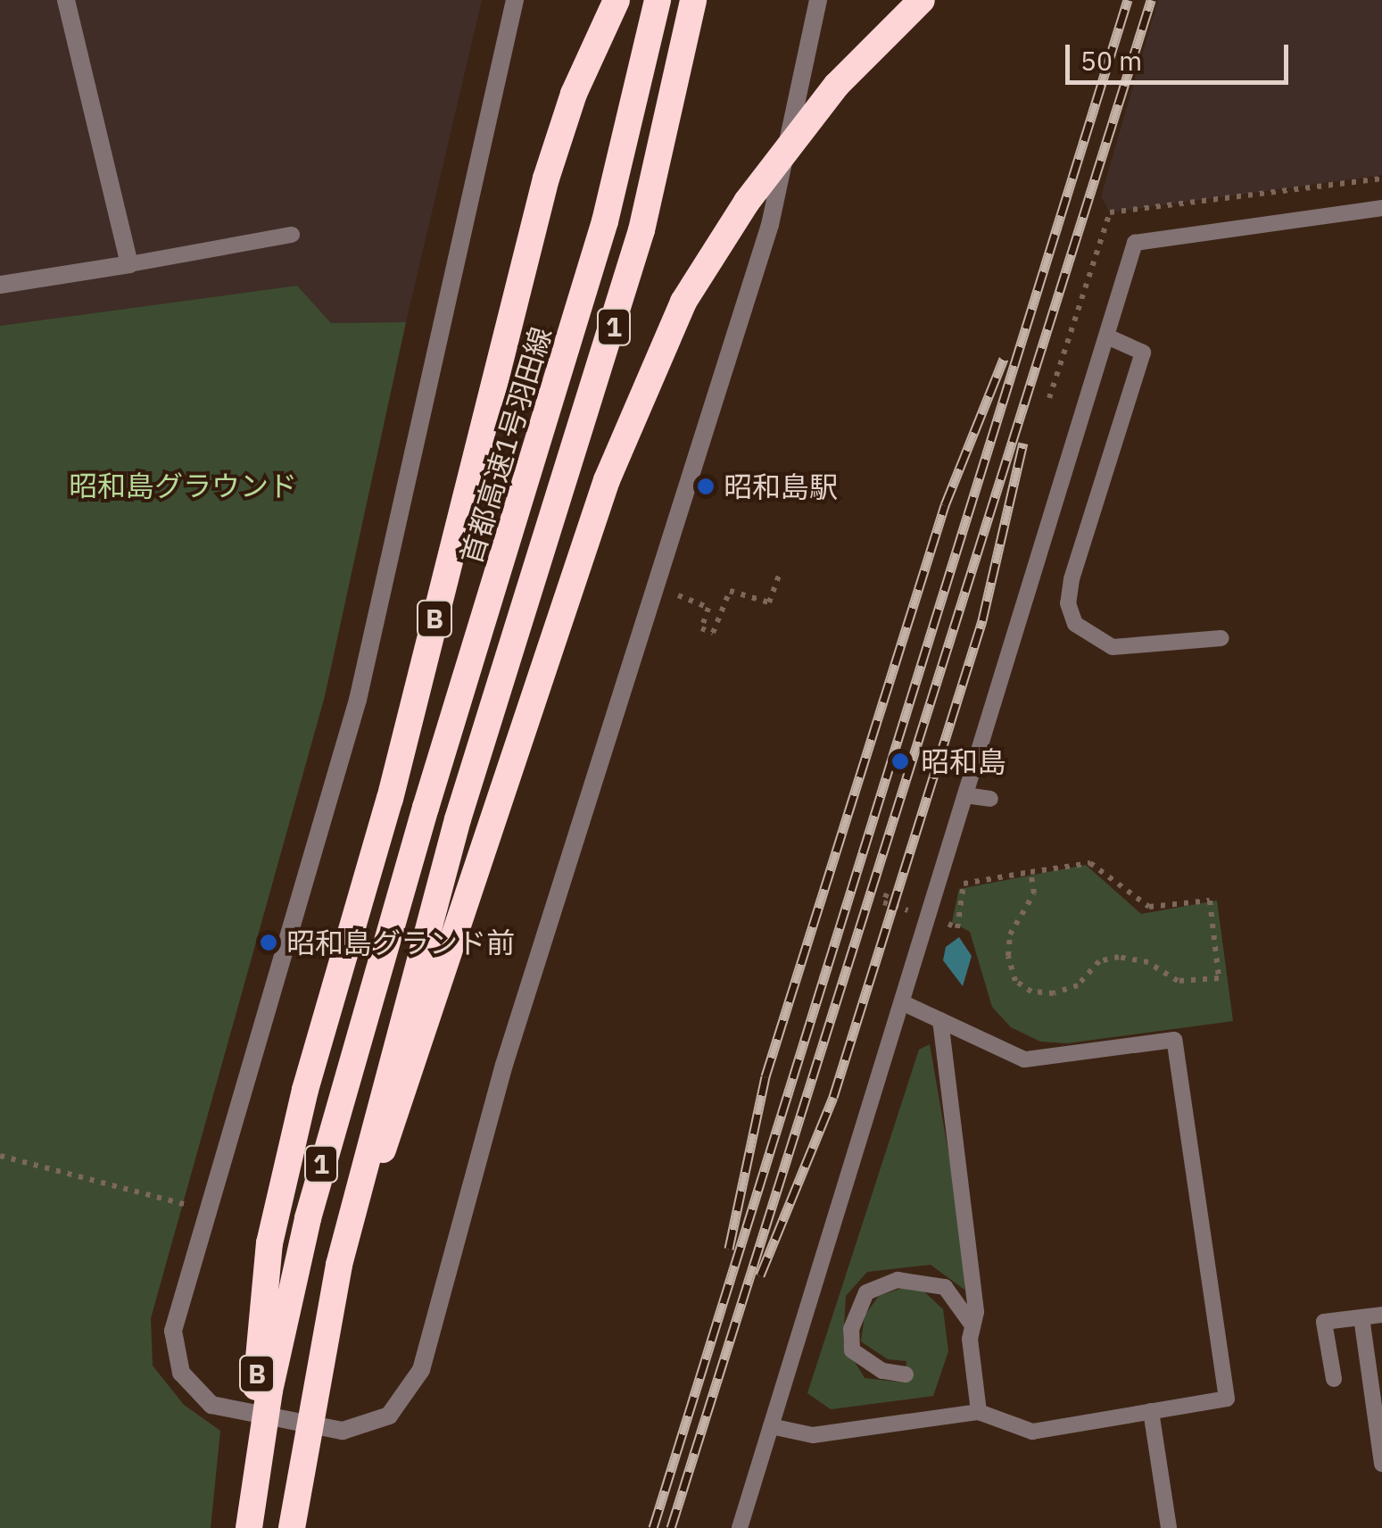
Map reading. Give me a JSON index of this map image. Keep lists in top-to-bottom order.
{
  "streets": {
    "highway": ["1", "首都高速1号羽田線", "B"]
  },
  "crossings": [
    ["首都高速1号羽田線", "B"]
  ],
  "parks": ["昭和島グラウンド"],
  "places": ["昭和島駅", "昭和島", "昭和島グランド前"],
  "scale_bar": "50 m"
}
